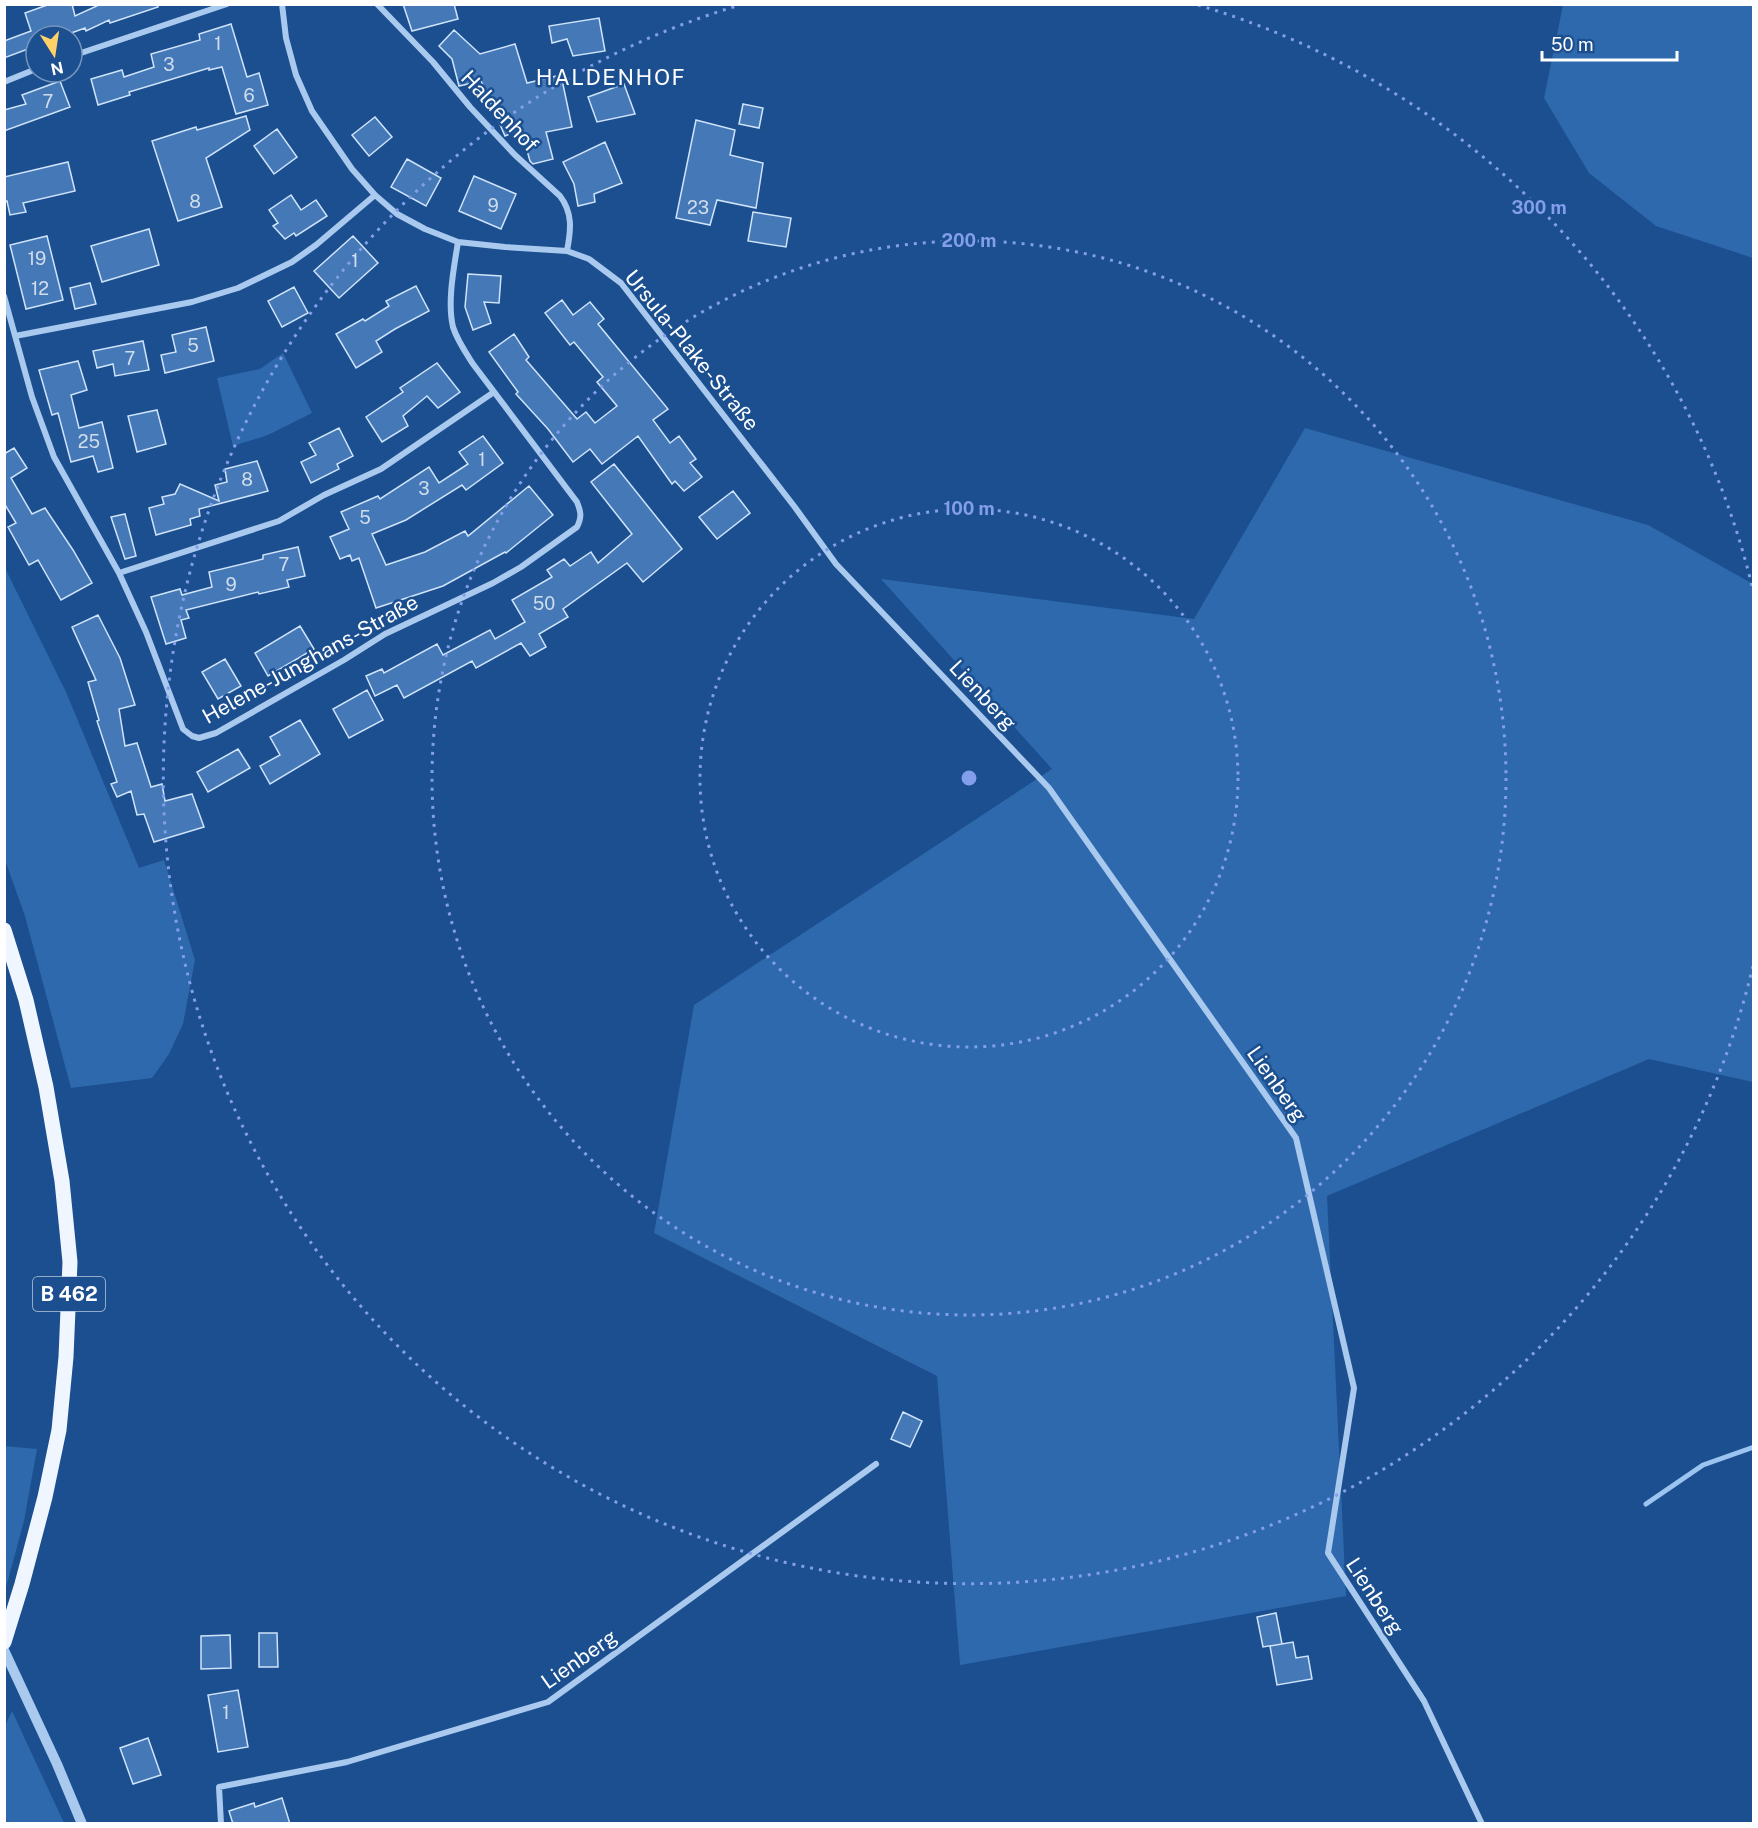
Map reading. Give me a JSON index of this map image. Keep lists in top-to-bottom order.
{
  "streets": {
    "main road": ["B 462"],
    "street": [
      "Haldenhof",
      "Ursula-Plake-Straße",
      "Helene-Junghans-Straße",
      "Lienberg"
    ]
  },
  "crossings": [
    ["Haldenhof", "Ursula-Plake-Straße"],
    ["Ursula-Plake-Straße", "Helene-Junghans-Straße"],
    ["Ursula-Plake-Straße", "Lienberg"]
  ],
  "districts": ["HALDENHOF"],
  "house_numbers": [
    "1",
    "3",
    "6",
    "7",
    "8",
    "9",
    "23",
    "19",
    "1",
    "12",
    "5",
    "7",
    "25",
    "1",
    "8",
    "3",
    "5",
    "7",
    "9",
    "50",
    "1"
  ],
  "scale_bar": "50 m",
  "north": "bottom",
  "rings": ["300 m", "200 m", "100 m"]
}
